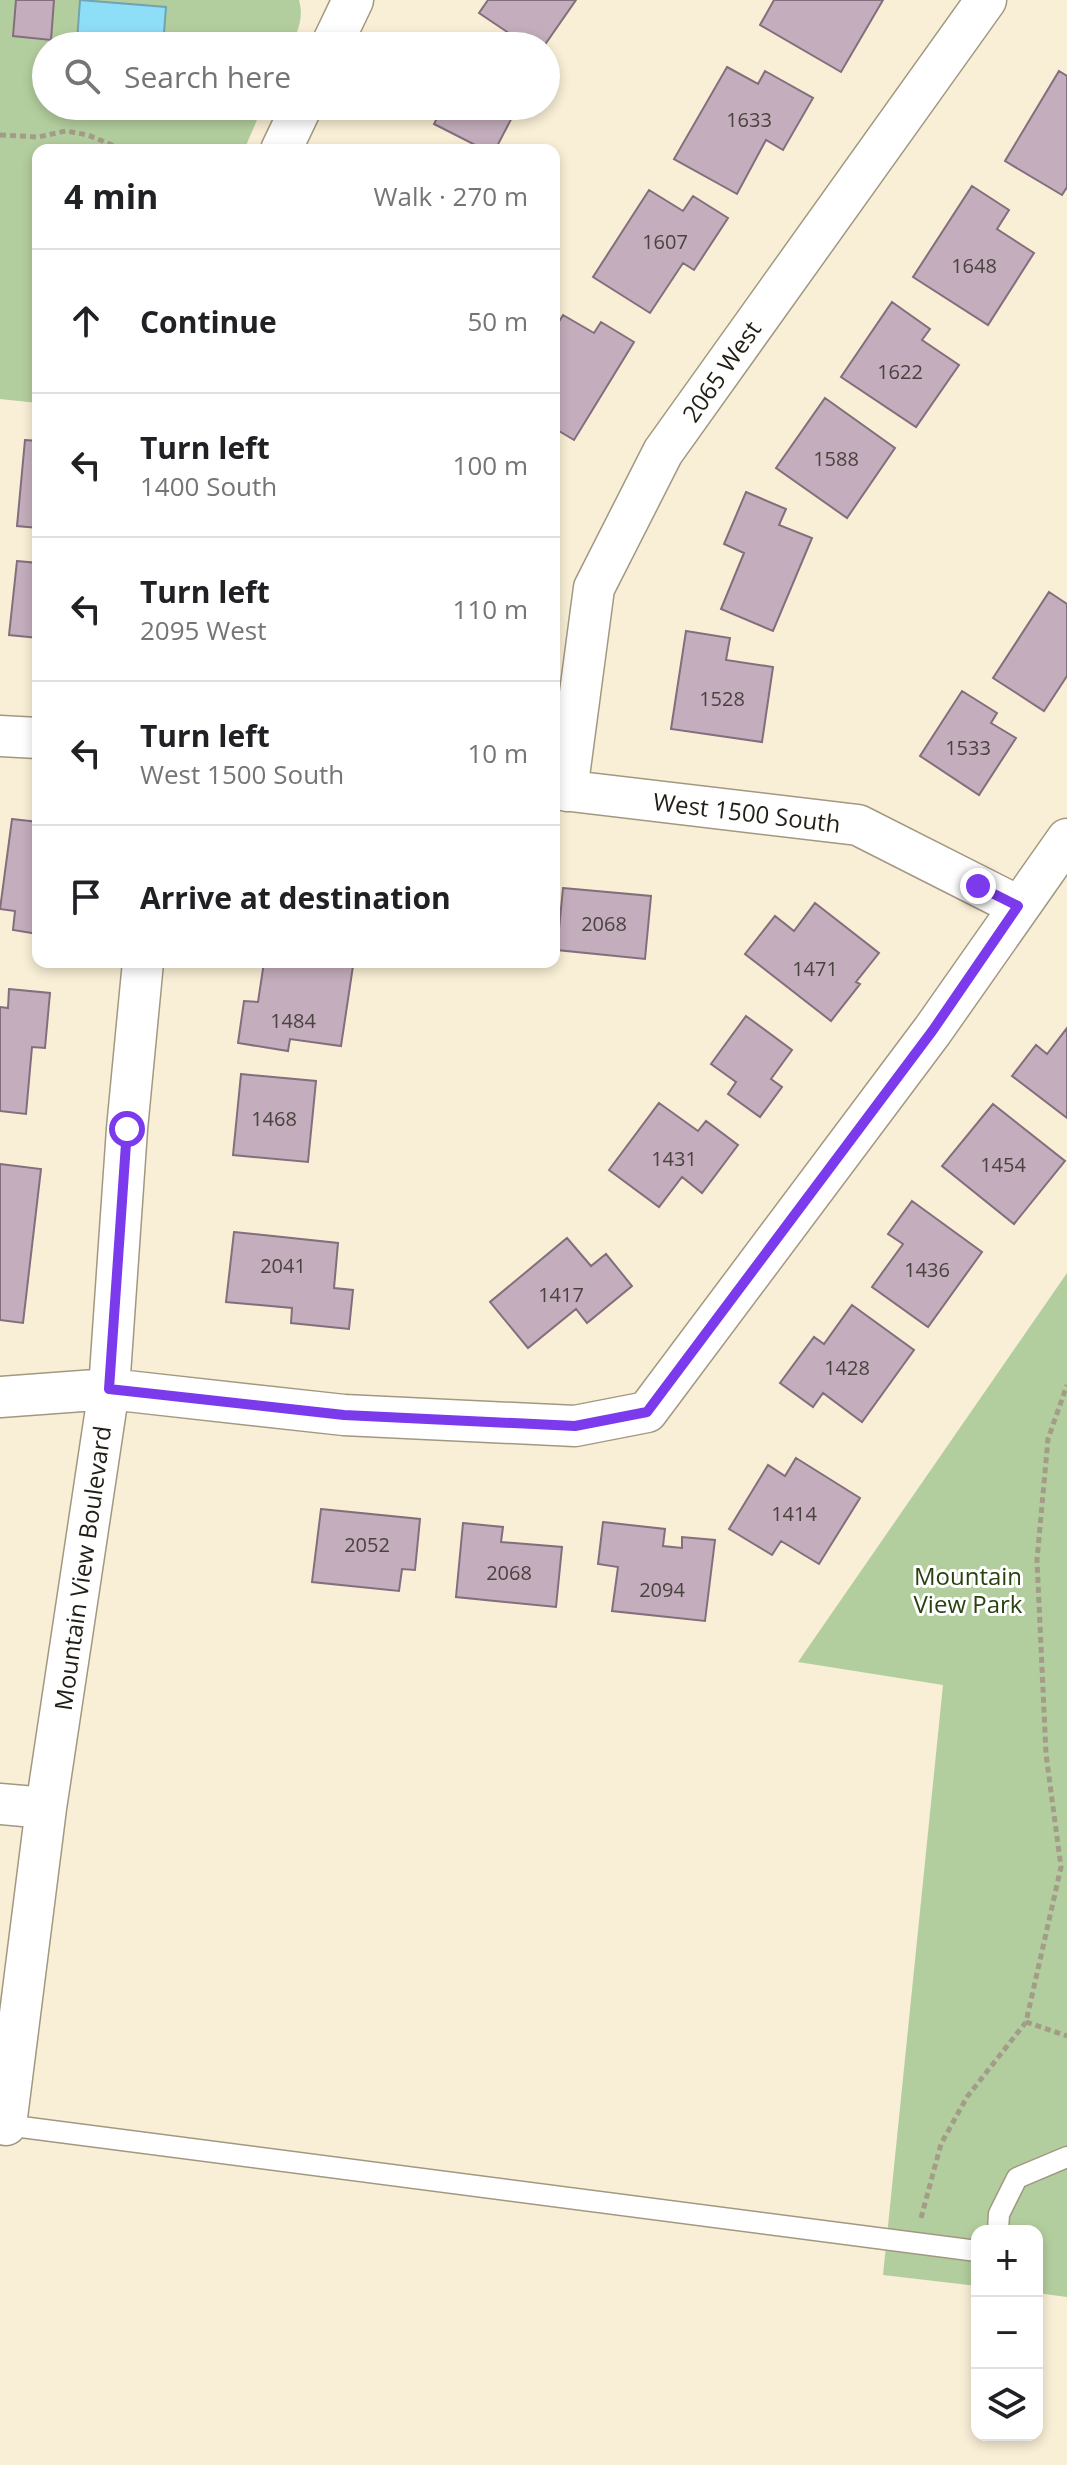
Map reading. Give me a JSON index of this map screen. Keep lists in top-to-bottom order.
{
  "streets": {
    "street": ["2065 West", "West 1500 South", "Mountain View Boulevard"]
  },
  "crossings": [
    ["2065 West", "West 1500 South"]
  ],
  "parks": ["Mountain View Park"],
  "house_numbers": [
    "1633",
    "1607",
    "1648",
    "1622",
    "1588",
    "1528",
    "1533",
    "2068",
    "1471",
    "1484",
    "1468",
    "1431",
    "1454",
    "2041",
    "1436",
    "1417",
    "1428",
    "1414",
    "2052",
    "2068",
    "2094"
  ],
  "page": {
    "search": "Search here",
    "heading": ["4 min", "Walk · 270 m"],
    "list": [
      ["Continue", "50 m"],
      ["Turn left", "1400 South", "100 m"],
      ["Turn left", "2095 West", "110 m"],
      ["Turn left", "West 1500 South", "10 m"],
      "Arrive at destination"
    ],
    "map_buttons": ["+", "−"]
  }
}
